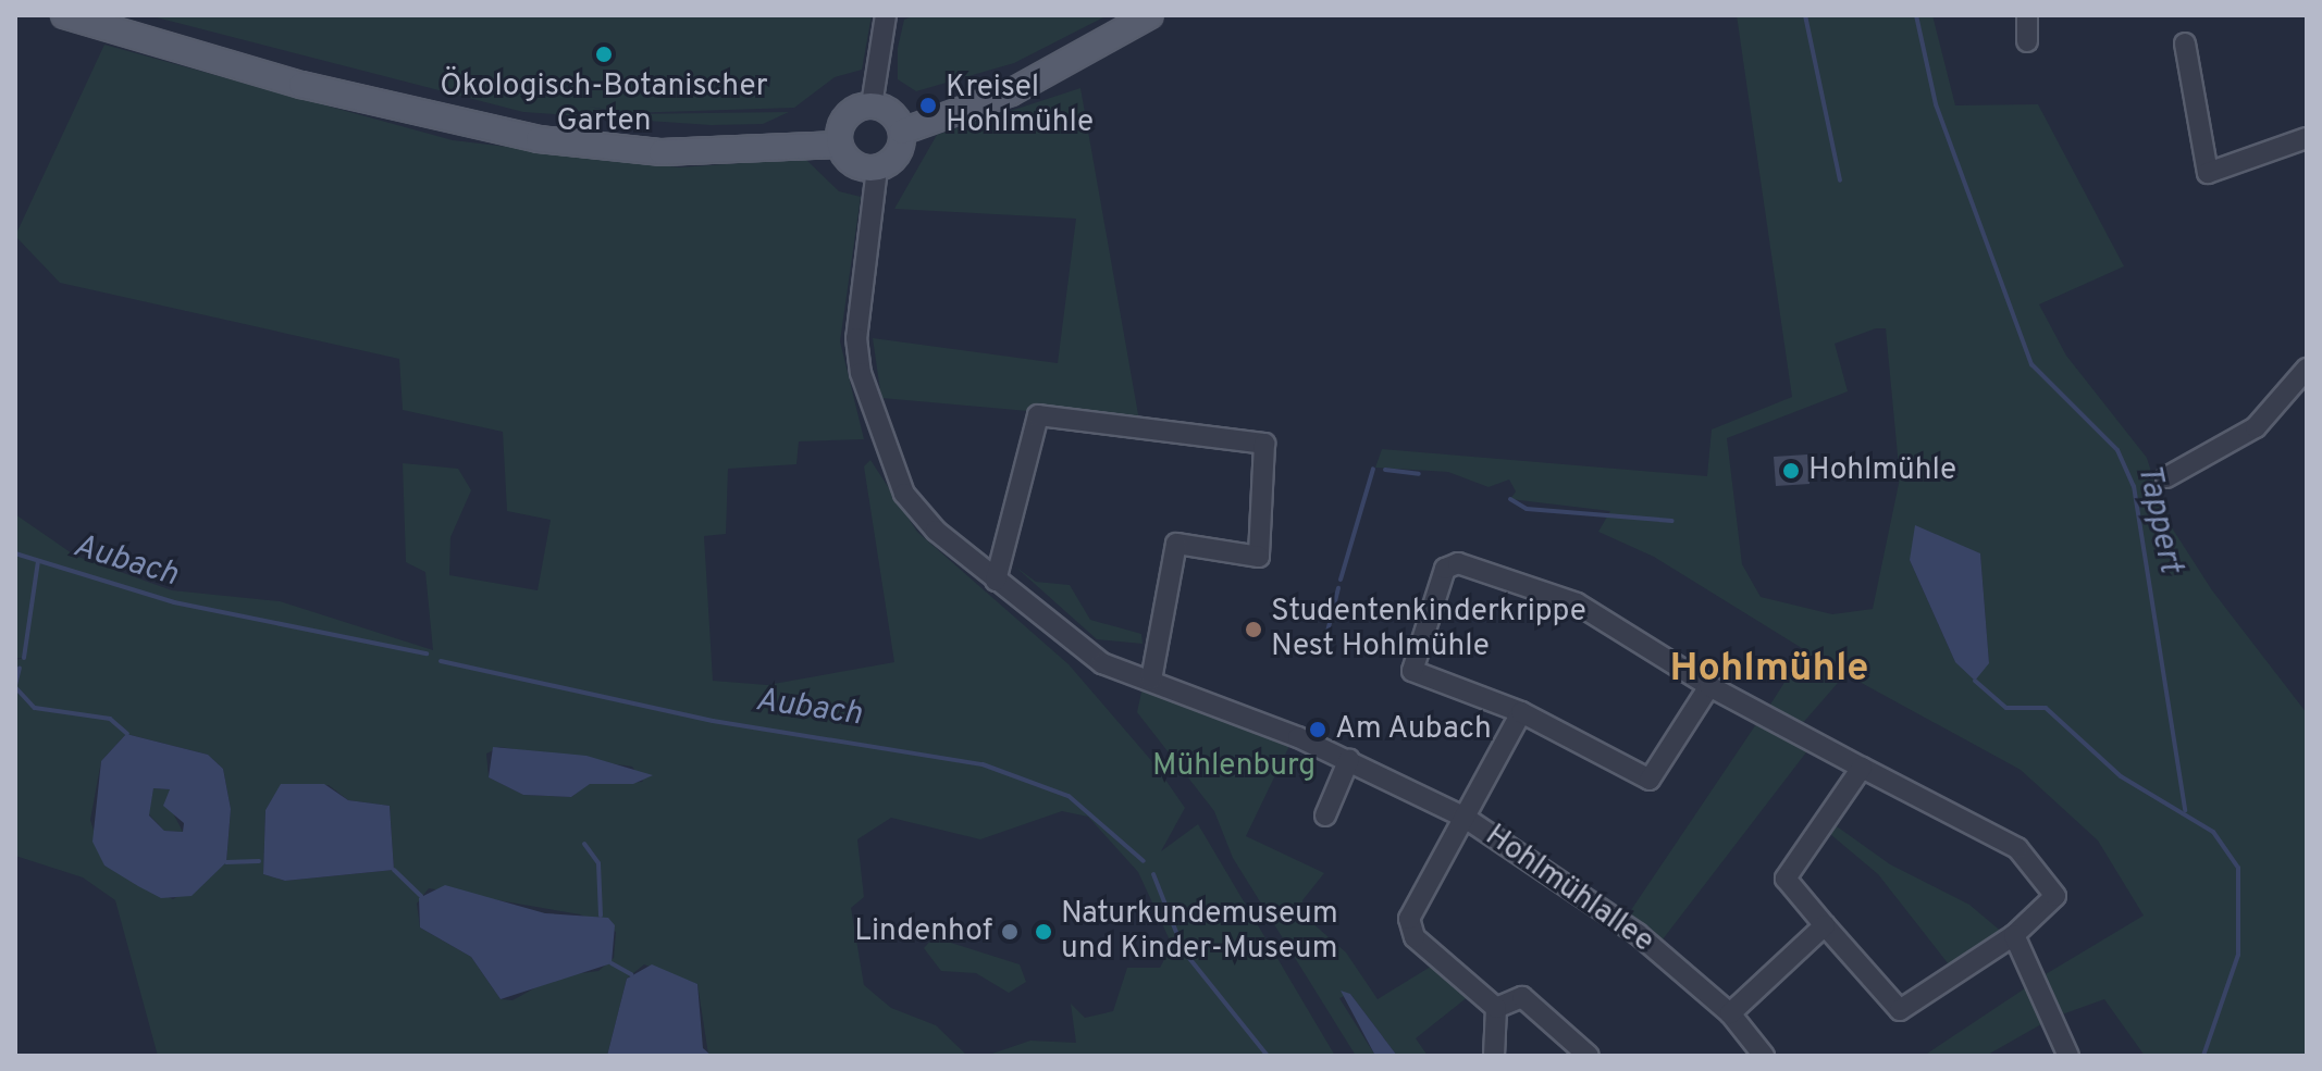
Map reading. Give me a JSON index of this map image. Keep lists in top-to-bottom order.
{
  "streets": {
    "street": ["Hohlmühlallee"]
  },
  "districts": ["Hohlmühle"],
  "water": ["Tappert", "Aubach"],
  "parks": ["Mühlenburg"],
  "places": [
    "Ökologisch-Botanischer Garten",
    "Kreisel Hohlmühle",
    "Hohlmühle",
    "Studentenkinderkrippe Nest Hohlmühle",
    "Am Aubach",
    "Lindenhof",
    "Naturkundemuseum und Kinder-Museum"
  ]
}
